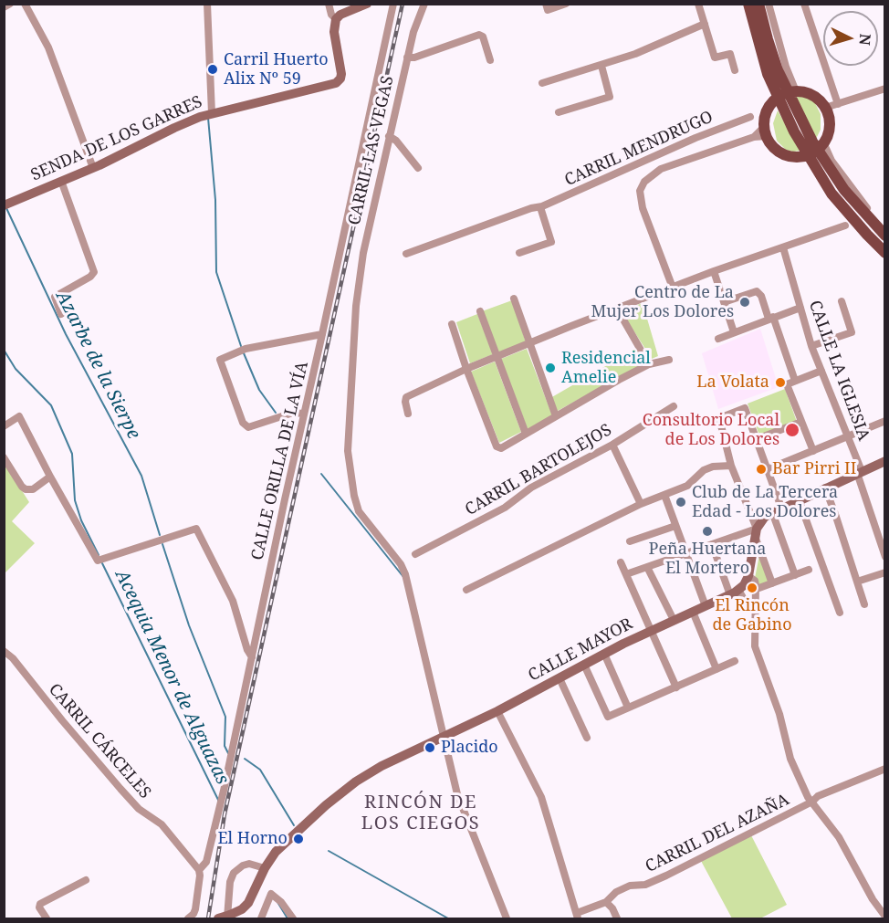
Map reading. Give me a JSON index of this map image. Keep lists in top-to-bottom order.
{
  "streets": {
    "main road": ["SENDA DE LOS GARRES", "CALLE MAYOR"],
    "street": [
      "CARRIL MENDRUGO",
      "CARRIL LAS VEGAS",
      "CALLE LA IGLESIA",
      "CALLE ORILLA DE LA VÍA",
      "CARRIL BARTOLEJOS",
      "CARRIL CÁRCELES",
      "CARRIL DEL AZAÑA"
    ]
  },
  "crossings": [
    ["CARRIL LAS VEGAS", "CALLE MAYOR"],
    ["CALLE ORILLA DE LA VÍA", "CARRIL CÁRCELES"]
  ],
  "districts": ["RINCÓN DE LOS CIEGOS"],
  "water": ["Azarbe de la Sierpe", "Acequia Menor de Alguazas"],
  "places": [
    "Carril Huerto Alix Nº 59",
    "Centro de La Mujer Los Dolores",
    "Residencial Amelie",
    "La Volata",
    "Consultorio Local de Los Dolores",
    "Bar Pirri II",
    "Club de La Tercera Edad - Los Dolores",
    "Peña Huertana El Mortero",
    "El Rincón de Gabino",
    "Placido",
    "El Horno"
  ],
  "north": "right"
}
